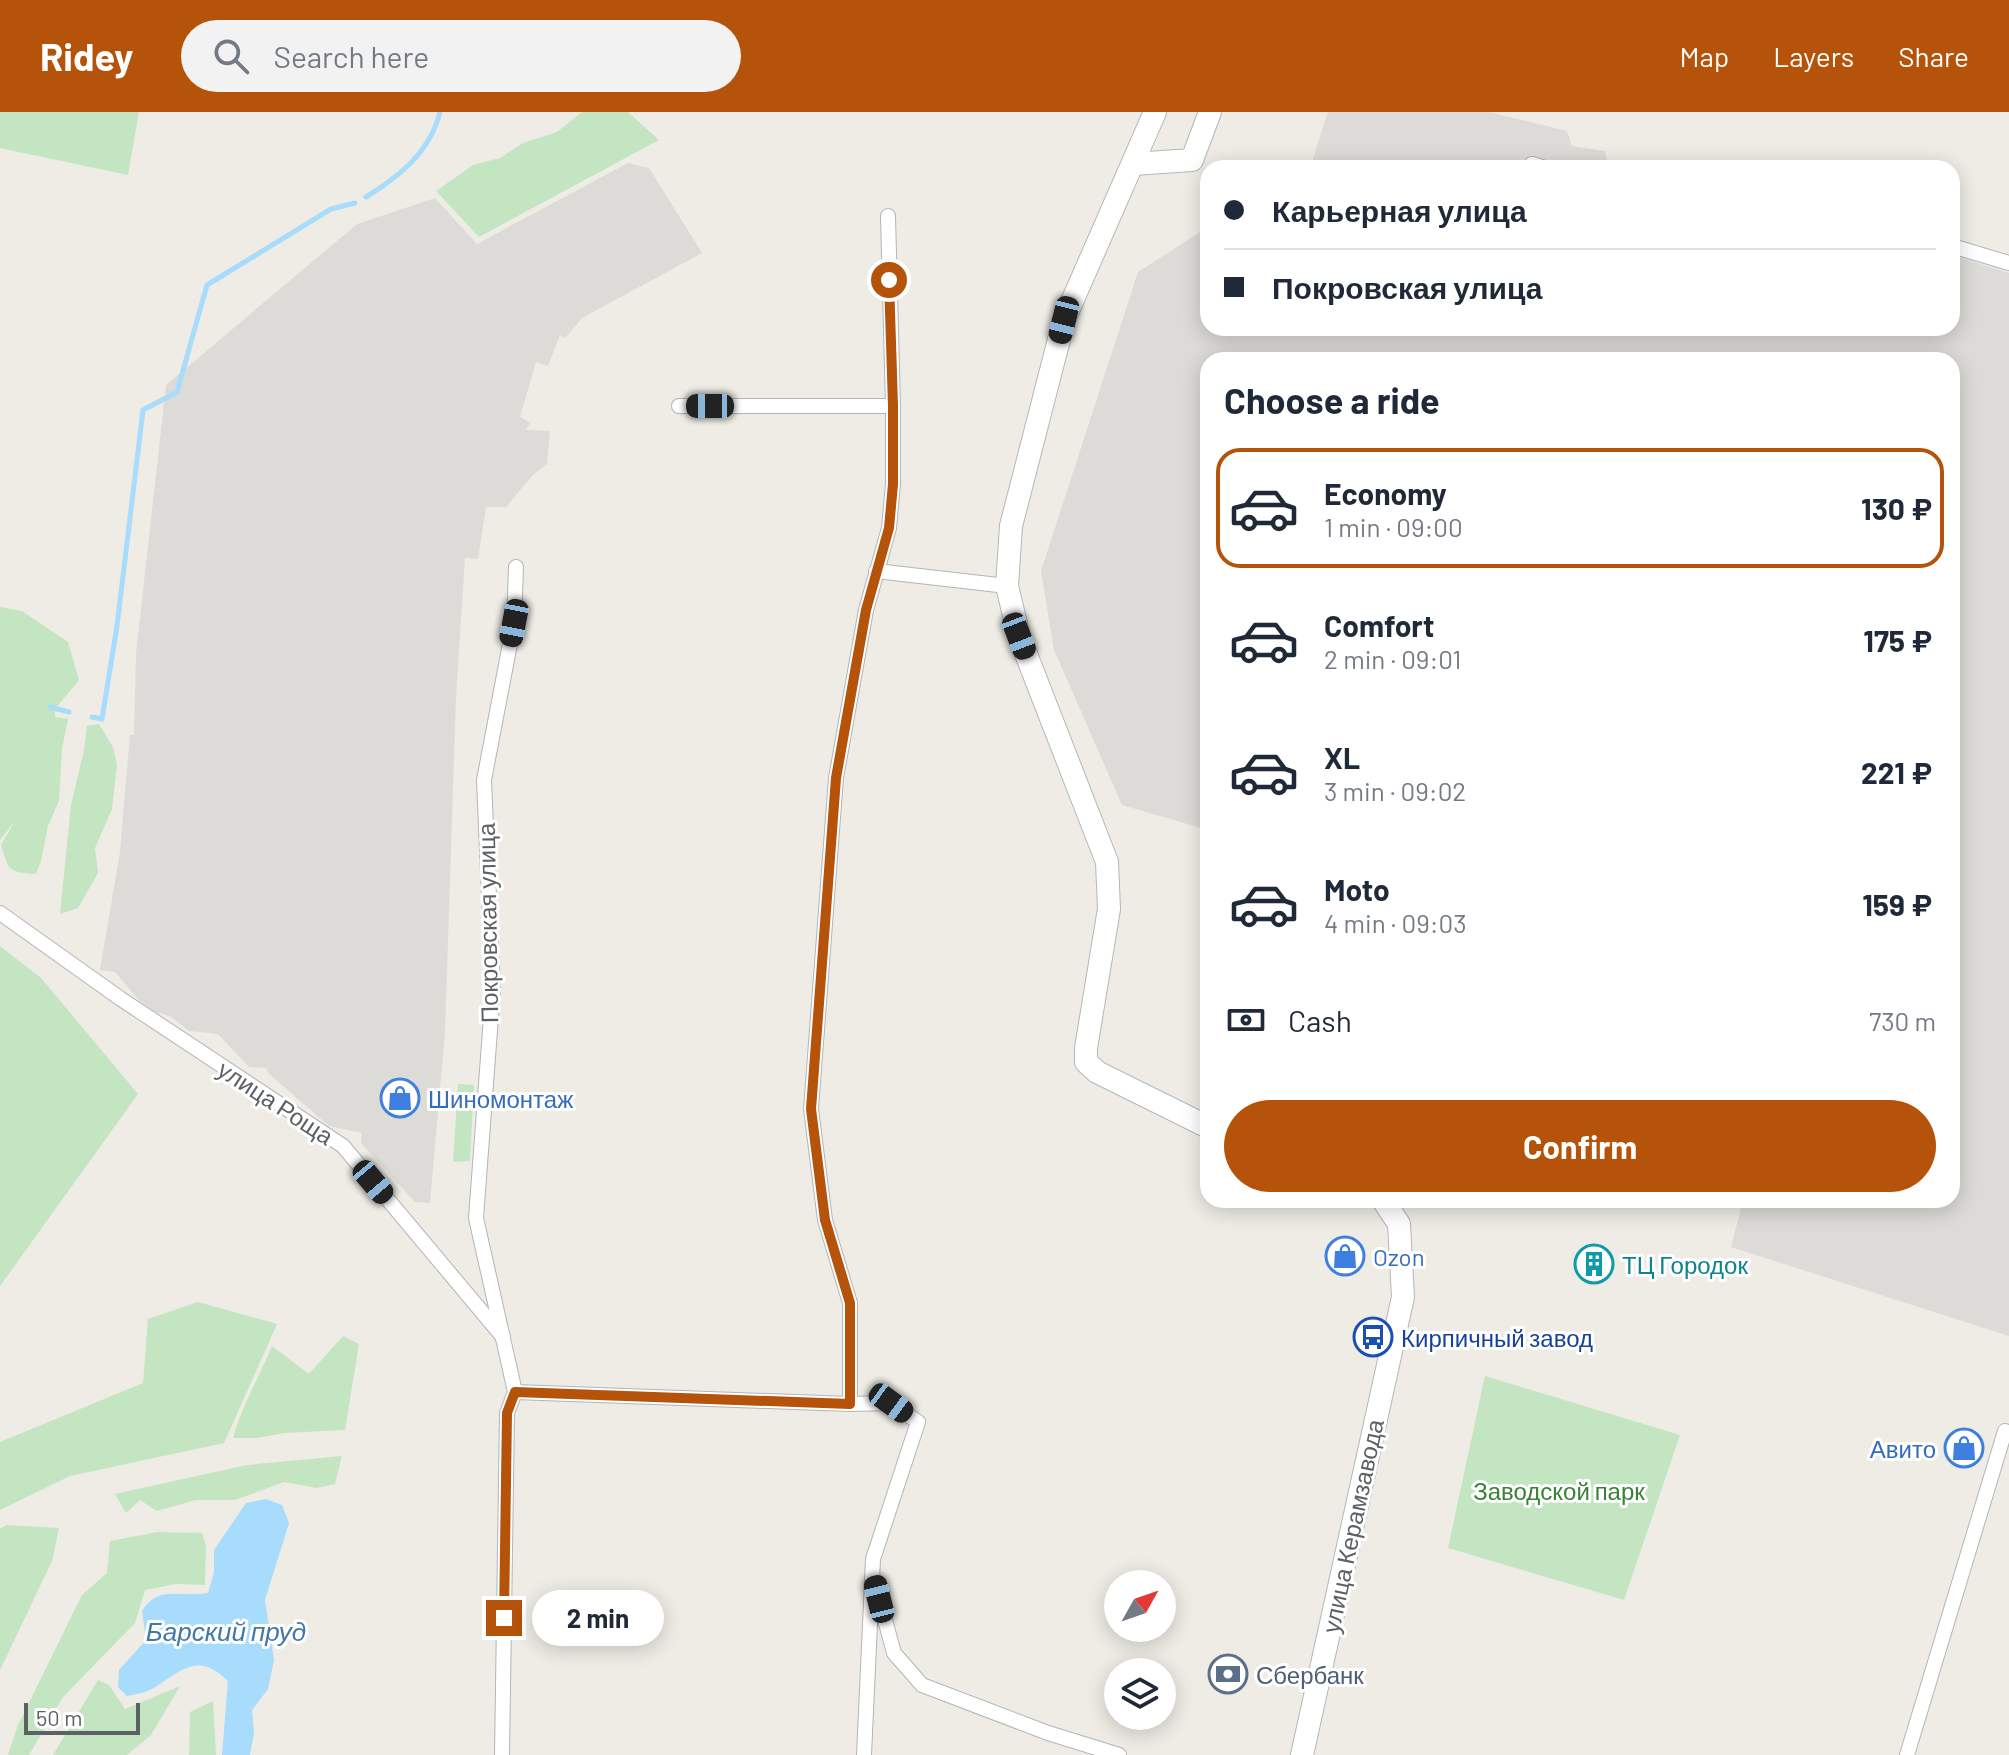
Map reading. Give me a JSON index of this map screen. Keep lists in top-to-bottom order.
{
  "streets": {
    "street": ["Покровская улица", "улица Роща", "улица Керамзавода"]
  },
  "crossings": [
    ["Покровская улица", "улица Роща"]
  ],
  "water": ["Барский пруд"],
  "parks": ["Заводской парк"],
  "places": {
    "shop": ["Шиномонтаж", "Ozon", "Авито"],
    "building": ["ТЦ Городок"],
    "bus stop": ["Кирпичный завод"],
    "bank": ["Сбербанк"]
  },
  "scale_bar": "50 m",
  "north": "top right",
  "page": {
    "header": "Ridey",
    "search": "Search here",
    "nav": ["Map", "Layers", "Share"],
    "banner": ["Карьерная улица", "Покровская улица"],
    "heading": "Choose a ride",
    "list": [
      {
        "name": "Economy",
        "note": "1 min · 09:00",
        "value": "130 ₽"
      },
      {
        "name": "Comfort",
        "note": "2 min · 09:01",
        "value": "175 ₽"
      },
      {
        "name": "XL",
        "note": "3 min · 09:02",
        "value": "221 ₽"
      },
      {
        "name": "Moto",
        "note": "4 min · 09:03",
        "value": "159 ₽"
      }
    ],
    "pay": ["Cash", "730 m"],
    "buttons": "Confirm",
    "bubble": "2 min",
    "scale": "50 m"
  }
}
